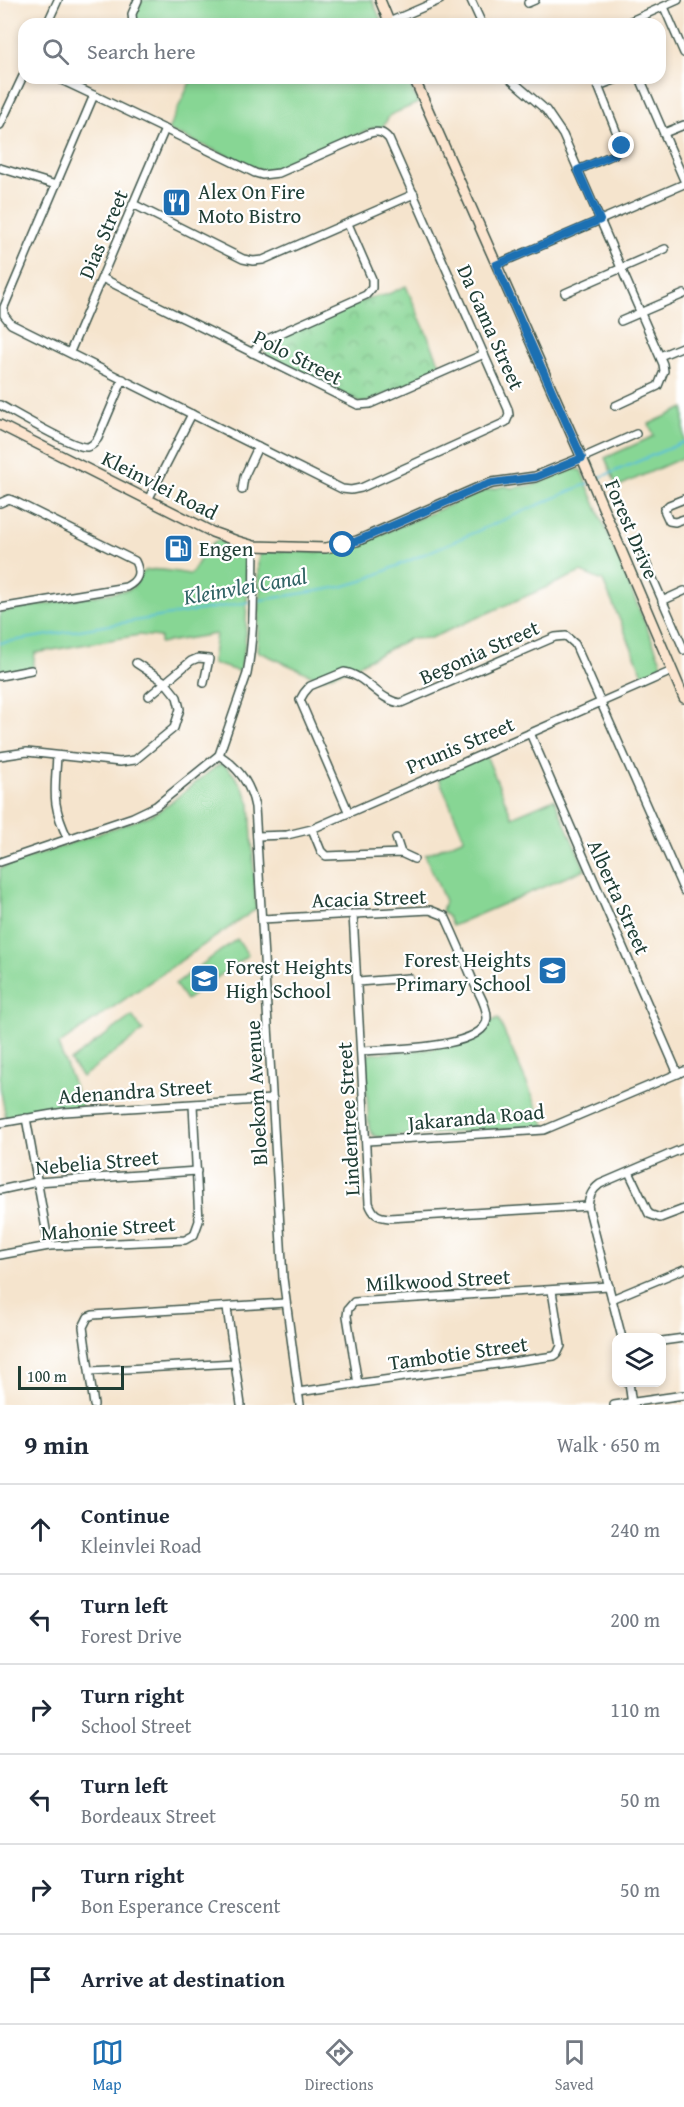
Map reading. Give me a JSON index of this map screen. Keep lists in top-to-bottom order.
{
  "streets": {
    "street": [
      "Dias Street",
      "Da Gama Street",
      "Polo Street",
      "Kleinvlei Road",
      "Forest Drive",
      "Begonia Street",
      "Prunis Street",
      "Alberta Street",
      "Acacia Street",
      "Adenandra Street",
      "Bloekom Avenue",
      "Jakaranda Road",
      "Lindentree Street",
      "Nebelia Street",
      "Mahonie Street",
      "Milkwood Street",
      "Tambotie Street"
    ]
  },
  "crossings": [
    ["Dias Street", "Da Gama Street"],
    ["Dias Street", "Polo Street"],
    ["Da Gama Street", "Polo Street"],
    ["Kleinvlei Road", "Forest Drive"],
    ["Forest Drive", "Prunis Street"],
    ["Begonia Street", "Prunis Street"],
    ["Prunis Street", "Alberta Street"],
    ["Prunis Street", "Bloekom Avenue"],
    ["Alberta Street", "Jakaranda Road"],
    ["Acacia Street", "Bloekom Avenue"],
    ["Acacia Street", "Lindentree Street"],
    ["Adenandra Street", "Bloekom Avenue"],
    ["Adenandra Street", "Mahonie Street"],
    ["Bloekom Avenue", "Tambotie Street"],
    ["Jakaranda Road", "Lindentree Street"],
    ["Nebelia Street", "Mahonie Street"],
    ["Milkwood Street", "Tambotie Street"]
  ],
  "water": ["Kleinvlei Canal"],
  "places": {
    "restaurant": ["Alex On Fire Moto Bistro"],
    "fuel station": ["Engen"],
    "school or university": ["Forest Heights Primary School", "Forest Heights High School"]
  },
  "scale_bar": "100 m",
  "page": {
    "search": "Search here",
    "scale": "100 m",
    "heading": ["9 min", "Walk · 650 m"],
    "list": [
      ["Continue", "Kleinvlei Road", "240 m"],
      ["Turn left", "Forest Drive", "200 m"],
      ["Turn right", "School Street", "110 m"],
      ["Turn left", "Bordeaux Street", "50 m"],
      ["Turn right", "Bon Esperance Crescent", "50 m"],
      "Arrive at destination"
    ],
    "nav": ["Map", "Directions", "Saved"]
  }
}
